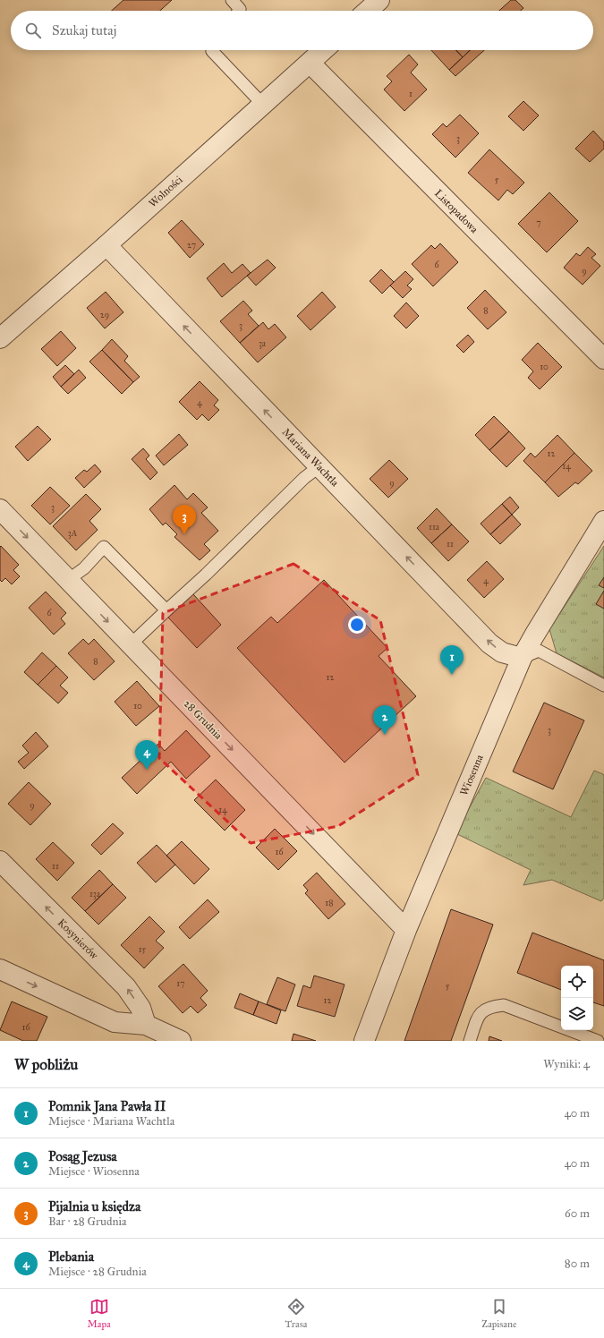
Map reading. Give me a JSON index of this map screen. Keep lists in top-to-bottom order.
{
  "streets": {
    "street": [
      "Wolności",
      "Listopadowa",
      "Mariana Wachtla",
      "28 Grudnia",
      "Wiosenna",
      "Kosynierów"
    ]
  },
  "crossings": [
    ["Wolności", "Listopadowa"],
    ["Wolności", "Mariana Wachtla"],
    ["Mariana Wachtla", "Wiosenna"],
    ["28 Grudnia", "Wiosenna"]
  ],
  "one_way": ["Mariana Wachtla", "28 Grudnia", "Kosynierów"],
  "house_numbers": [
    "1",
    "3",
    "5",
    "7",
    "27",
    "6",
    "9",
    "8",
    "29",
    "3",
    "3a",
    "10",
    "4",
    "12",
    "14",
    "9",
    "3",
    "11a",
    "3A",
    "11",
    "4",
    "6",
    "8",
    "12",
    "10",
    "3",
    "9",
    "14",
    "16",
    "11",
    "13a",
    "18",
    "15",
    "17",
    "5",
    "12",
    "16"
  ],
  "page": {
    "search": "Szukaj tutaj",
    "pins": [
      "3",
      "1",
      "2",
      "4"
    ],
    "heading": ["W pobliżu", "Wyniki: 4"],
    "list": [
      {
        "mark": "1",
        "name": "Pomnik Jana Pawła II",
        "note": "Miejsce · Mariana Wachtla",
        "value": "40 m"
      },
      {
        "mark": "2",
        "name": "Posąg Jezusa",
        "note": "Miejsce · Wiosenna",
        "value": "40 m"
      },
      {
        "mark": "3",
        "name": "Pijalnia u księdza",
        "note": "Bar · 28 Grudnia",
        "value": "60 m"
      },
      {
        "mark": "4",
        "name": "Plebania",
        "note": "Miejsce · 28 Grudnia",
        "value": "80 m"
      }
    ],
    "nav": ["Mapa", "Trasa", "Zapisane"]
  }
}
